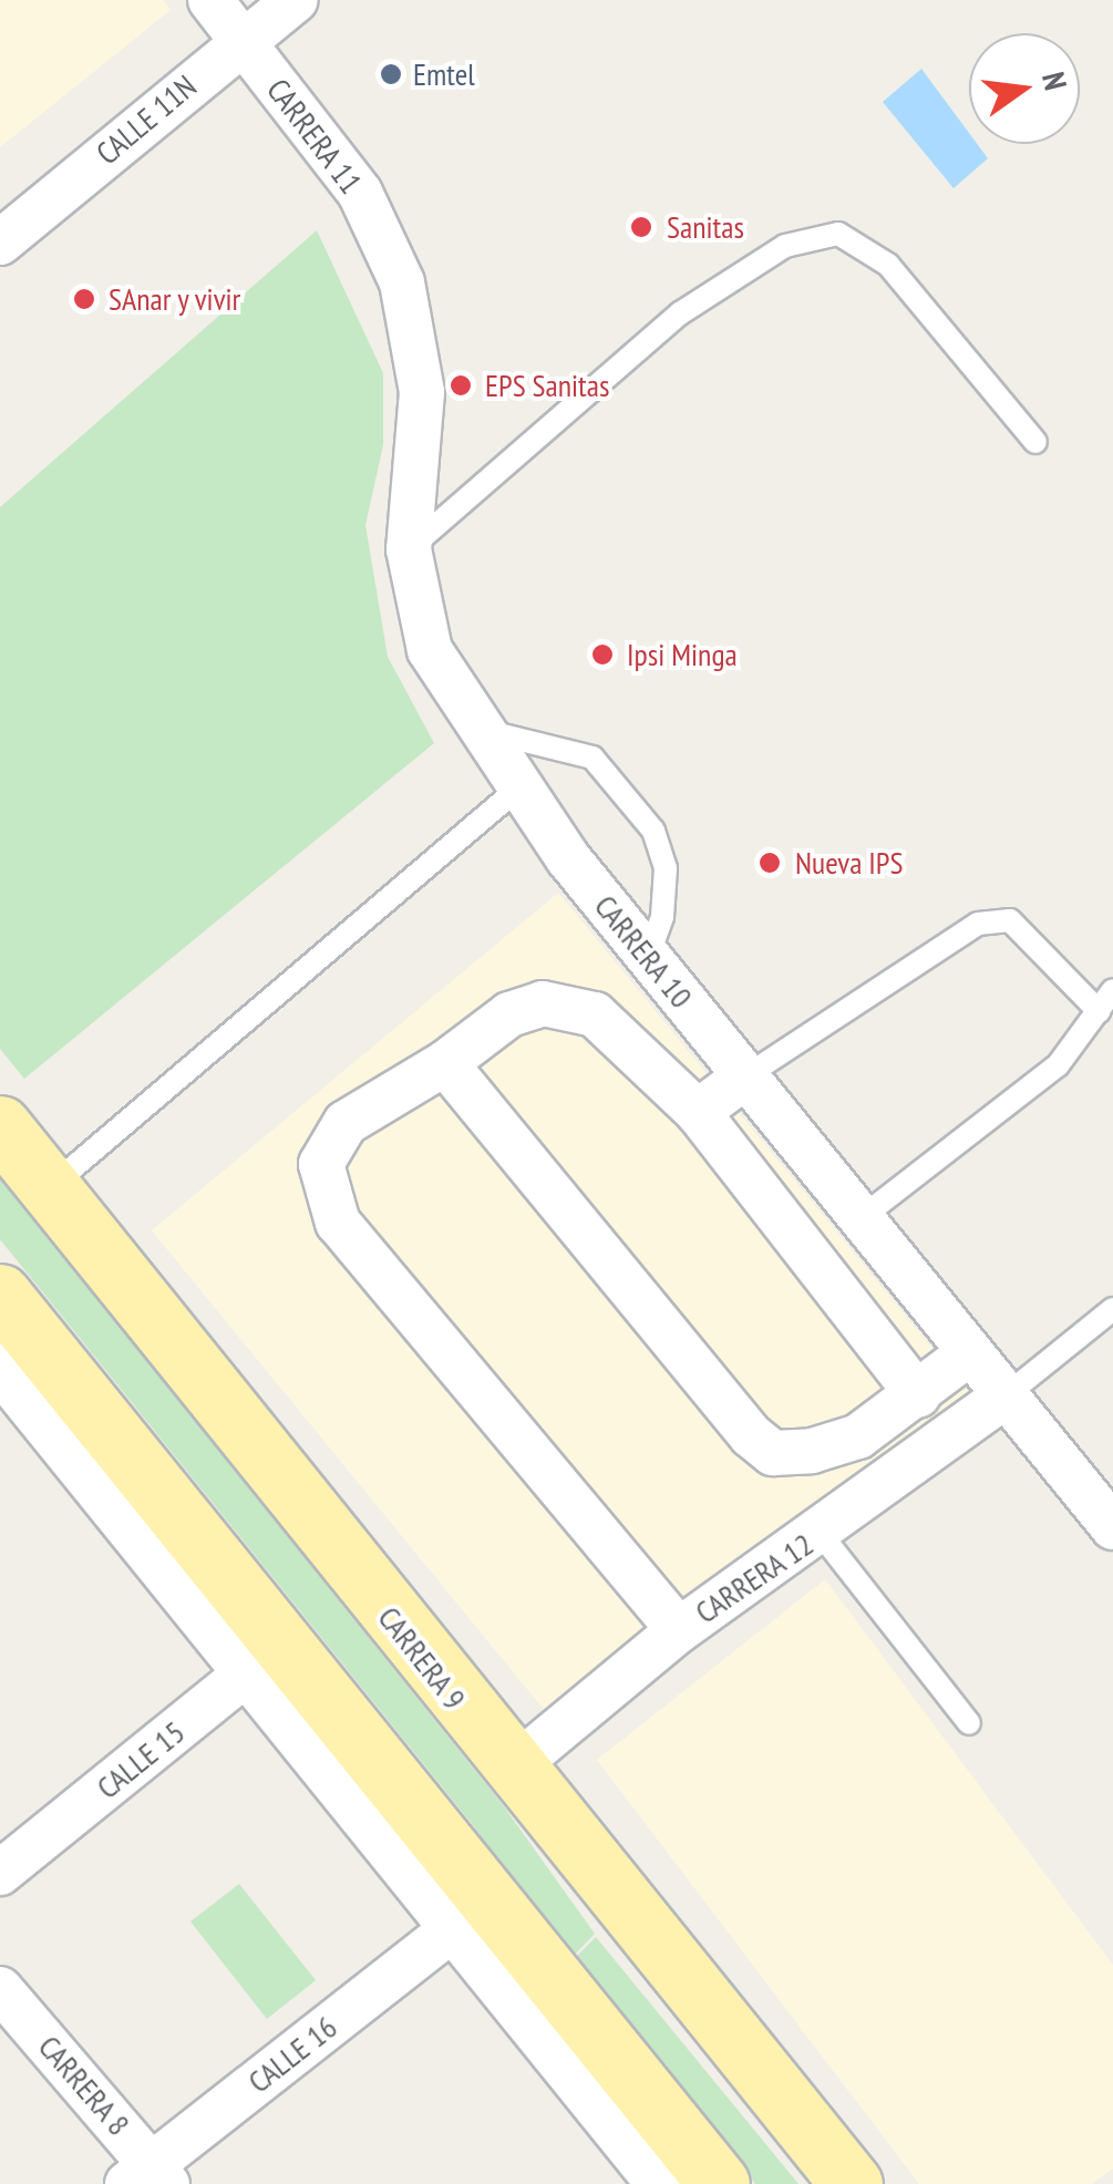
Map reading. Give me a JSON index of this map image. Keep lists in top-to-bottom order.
{
  "streets": {
    "main road": ["CARRERA 9"],
    "street": [
      "CALLE 11N",
      "CARRERA 11",
      "CARRERA 10",
      "CARRERA 12",
      "CALLE 15",
      "CALLE 16",
      "CARRERA 8"
    ]
  },
  "crossings": [
    ["CALLE 11N", "CARRERA 11"],
    ["CARRERA 11", "CARRERA 10"],
    ["CARRERA 10", "CARRERA 12"],
    ["CARRERA 12", "CARRERA 9"],
    ["CALLE 16", "CARRERA 8"]
  ],
  "places": [
    "Emtel",
    "Sanitas",
    "SAnar y vivir",
    "EPS Sanitas",
    "Ipsi Minga",
    "Nueva IPS"
  ],
  "north": "right"
}
